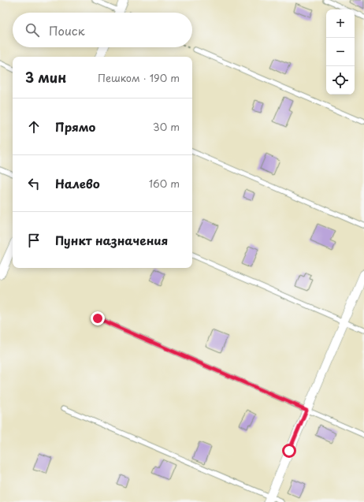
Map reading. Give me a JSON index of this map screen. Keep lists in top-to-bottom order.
{
  "page": {
    "map_buttons": ["+", "−"],
    "search": "Поиск",
    "heading": ["3 мин", "Пешком · 190 m"],
    "list": [
      ["Прямо", "30 m"],
      ["Налево", "160 m"],
      "Пункт назначения"
    ]
  }
}
